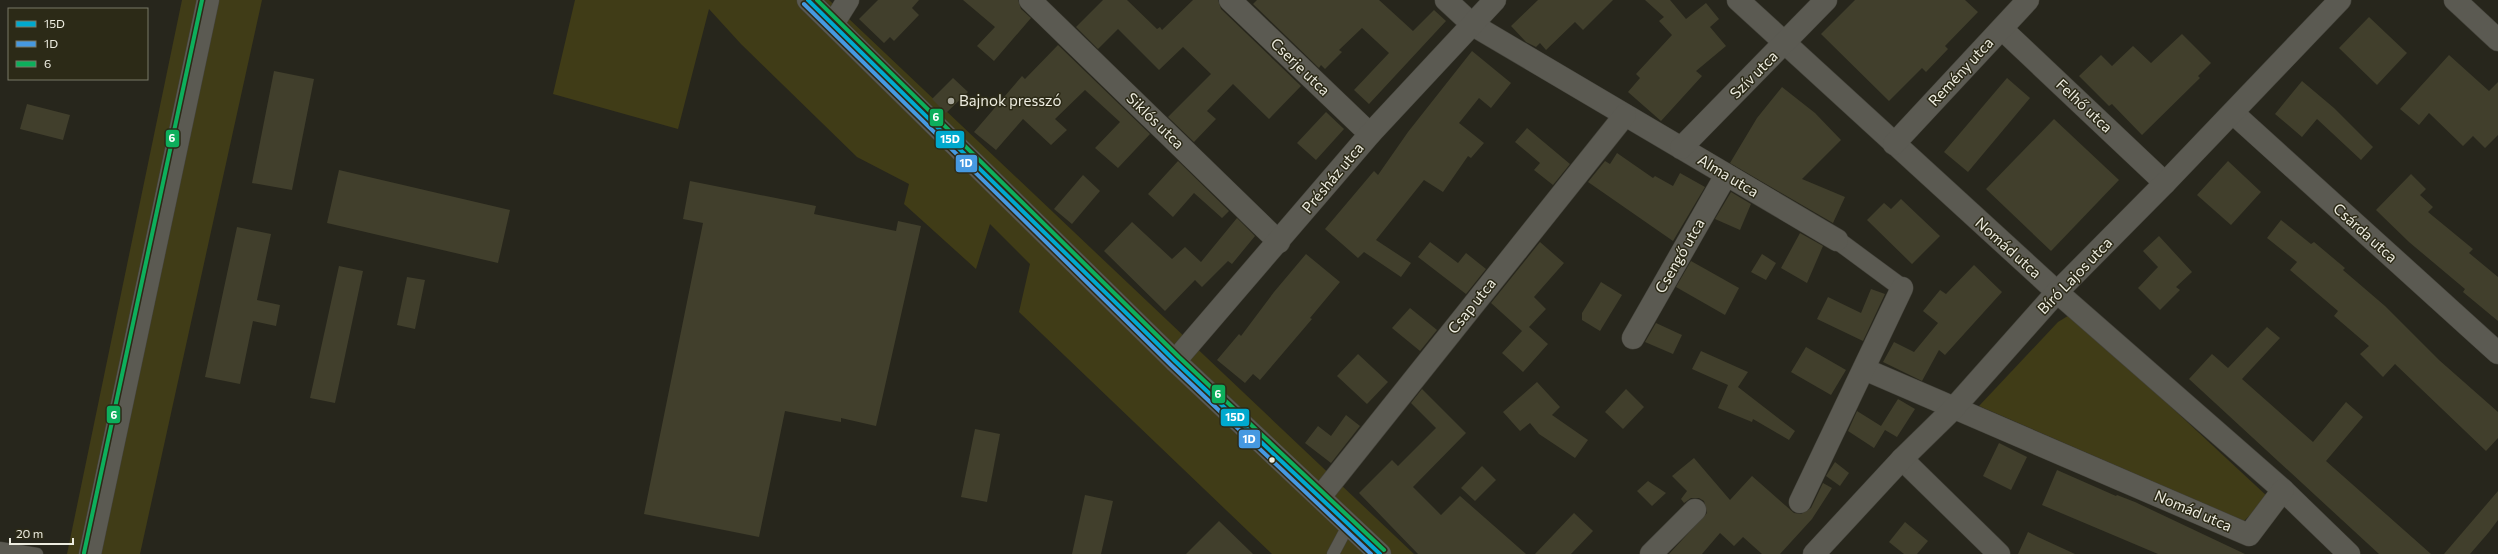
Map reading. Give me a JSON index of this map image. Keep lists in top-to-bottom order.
{
  "streets": {
    "street": [
      "Cserje utca",
      "Remény utca",
      "Szív utca",
      "Felhő utca",
      "Siklós utca",
      "Alma utca",
      "Présház utca",
      "Csárda utca",
      "Nomád utca",
      "Csengő utca",
      "Bíró Lajos utca",
      "Csap utca"
    ]
  },
  "crossings": [
    ["Cserje utca", "Présház utca"],
    ["Remény utca", "Felhő utca"],
    ["Remény utca", "Nomád utca"],
    ["Szív utca", "Alma utca"],
    ["Szív utca", "Nomád utca"],
    ["Felhő utca", "Bíró Lajos utca"],
    ["Siklós utca", "Présház utca"],
    ["Alma utca", "Présház utca"],
    ["Alma utca", "Csengő utca"],
    ["Alma utca", "Csap utca"],
    ["Csárda utca", "Bíró Lajos utca"],
    ["Nomád utca", "Bíró Lajos utca"]
  ],
  "places": ["Bajnok presszó"],
  "lines": ["transit line 15D", "transit line 6", "transit line 1D"],
  "legend": ["15D", "1D", "6"],
  "scale_bar": "20 m"
}
